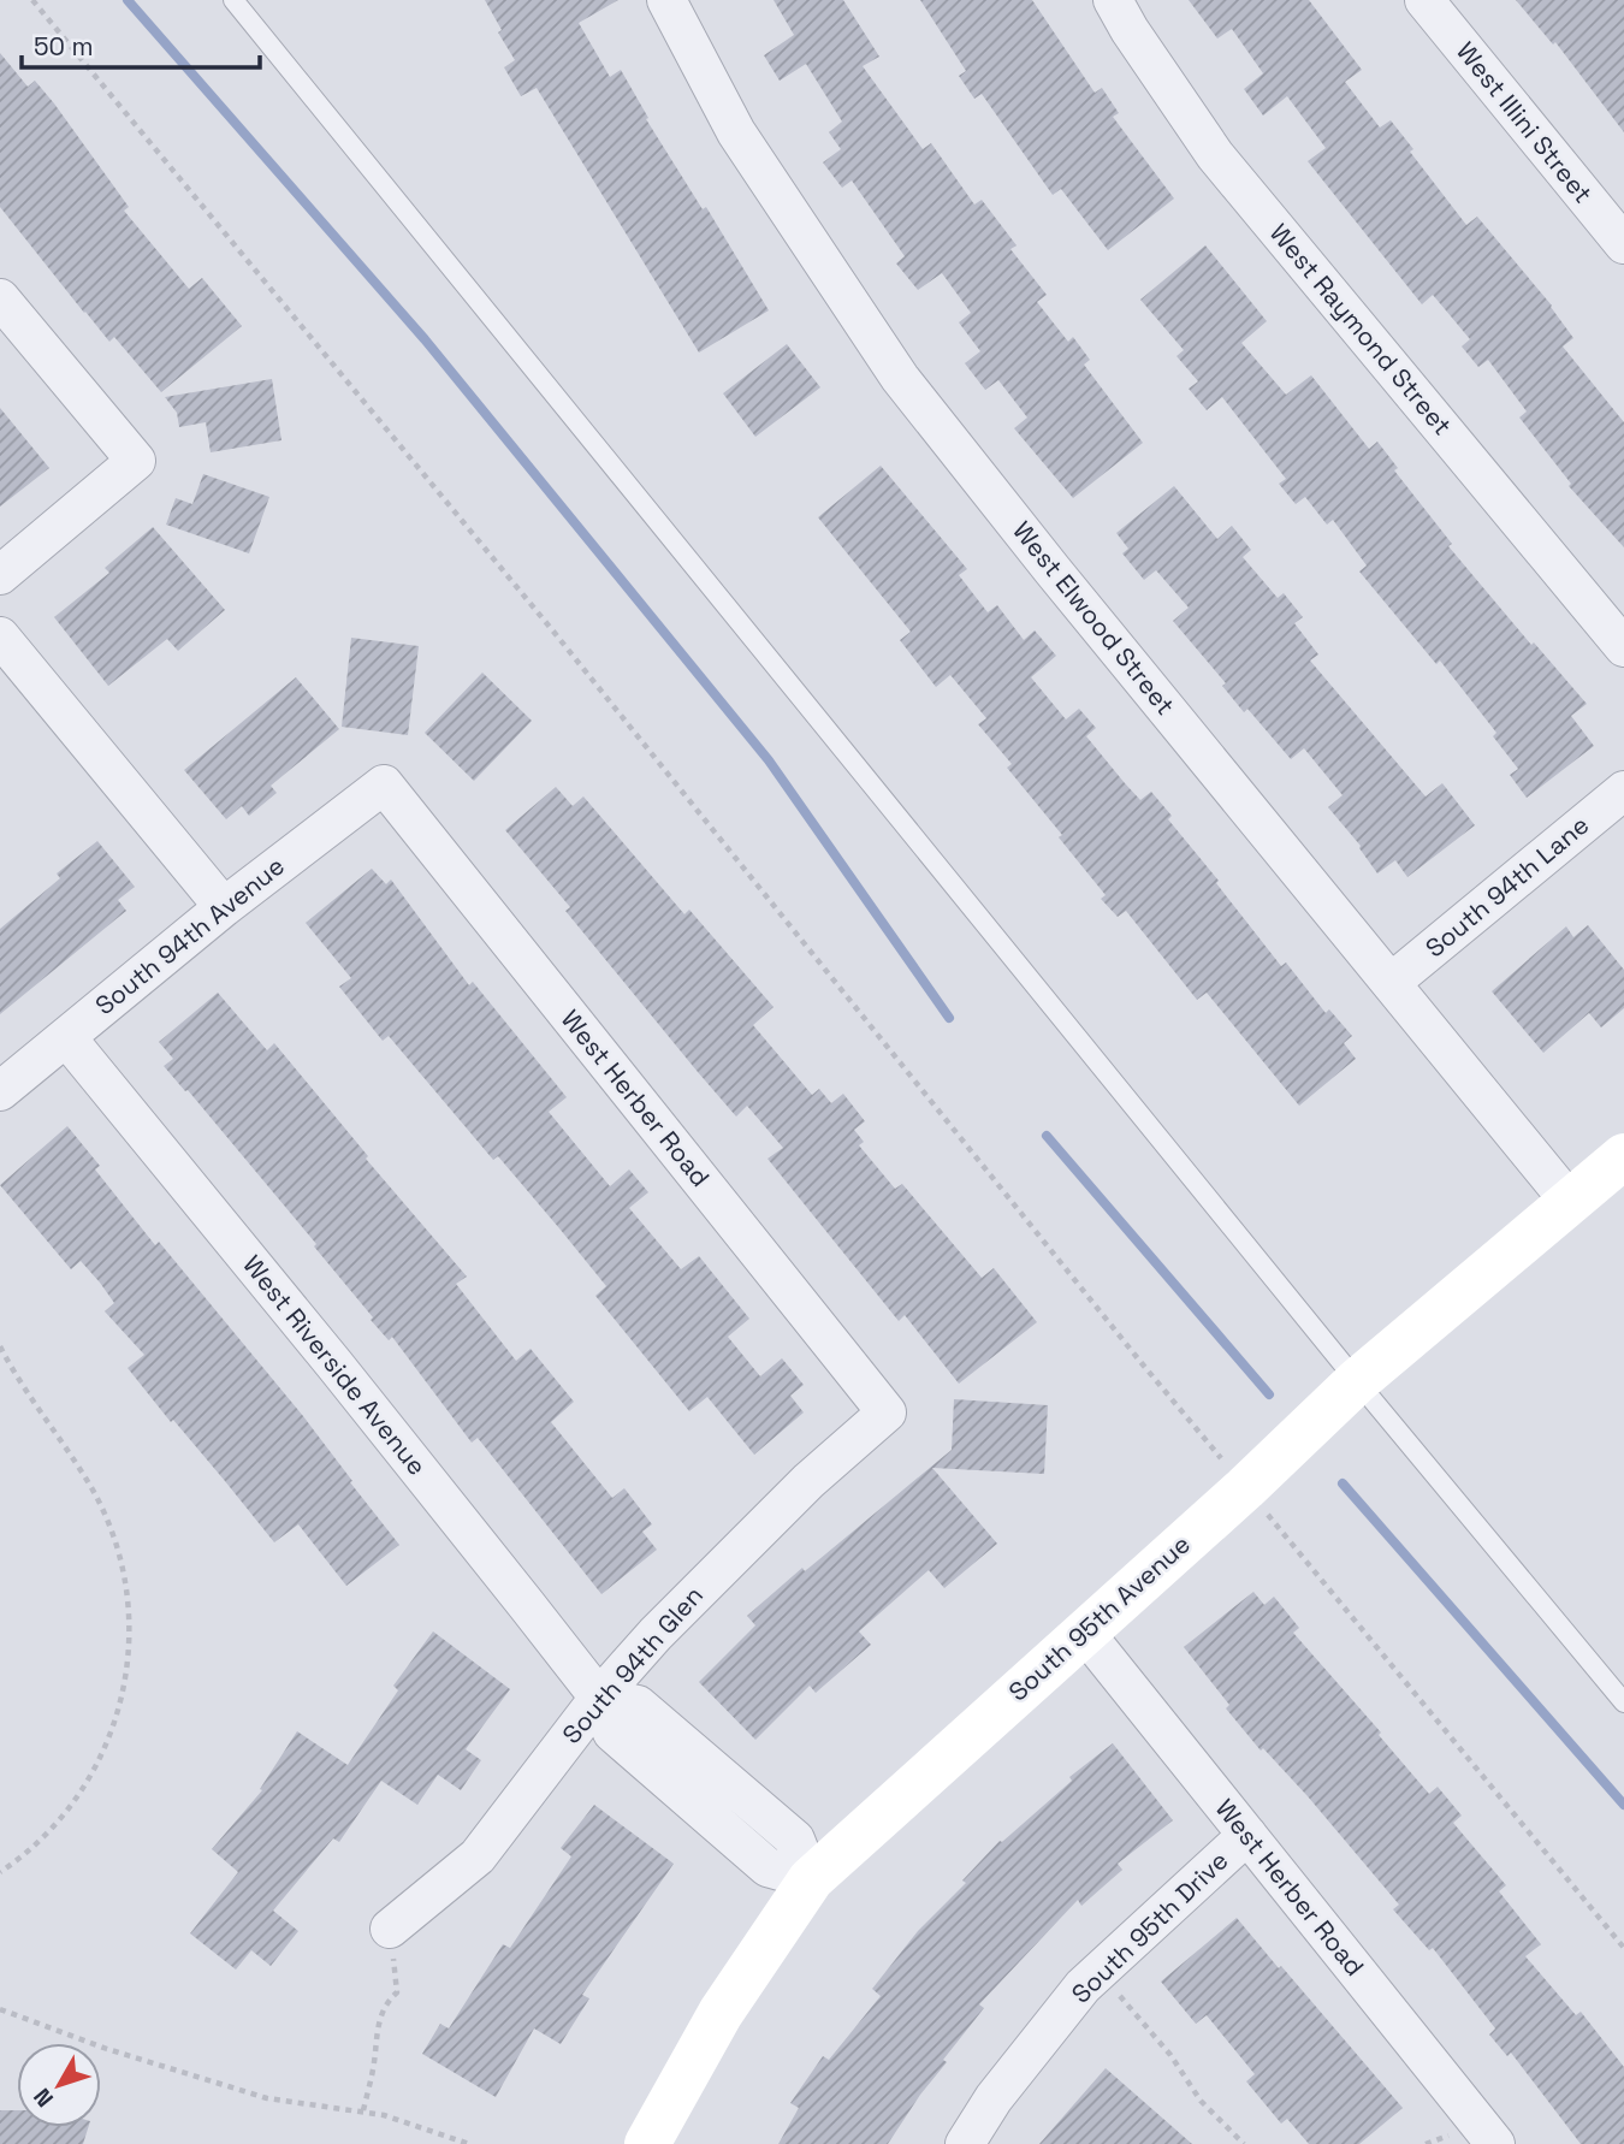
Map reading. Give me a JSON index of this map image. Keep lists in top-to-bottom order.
{
  "streets": {
    "street": [
      "West Illini Street",
      "West Raymond Street",
      "West Elwood Street",
      "South 94th Lane",
      "South 94th Avenue",
      "West Herber Road",
      "West Riverside Avenue",
      "South 95th Avenue",
      "South 94th Glen",
      "South 95th Drive"
    ]
  },
  "crossings": [
    ["West Elwood Street", "South 94th Lane"],
    ["West Elwood Street", "South 95th Avenue"],
    ["South 94th Avenue", "West Herber Road"],
    ["South 94th Avenue", "West Riverside Avenue"],
    ["West Herber Road", "South 95th Avenue"],
    ["West Herber Road", "South 94th Glen"],
    ["West Herber Road", "South 95th Drive"],
    ["West Riverside Avenue", "South 94th Glen"]
  ],
  "scale_bar": "50 m",
  "north": "bottom left"
}
